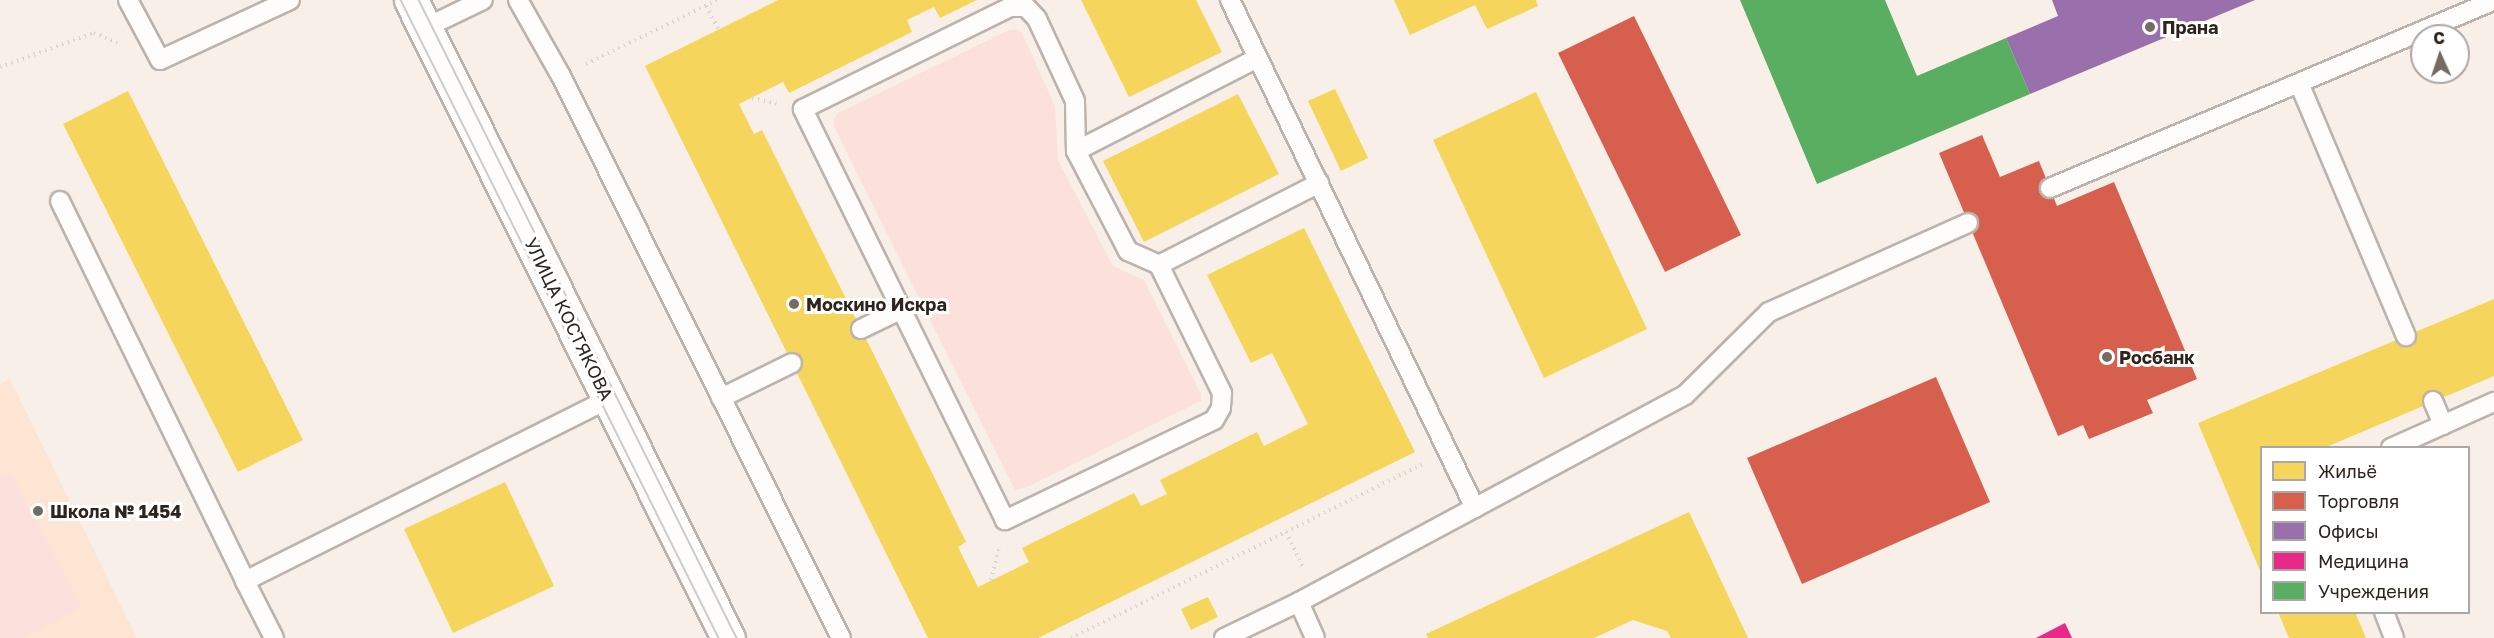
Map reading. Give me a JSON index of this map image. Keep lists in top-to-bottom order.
{
  "streets": {
    "street": ["УЛИЦА КОСТЯКОВА"]
  },
  "places": [
    "Прана",
    "Москино Искра",
    "Росбанк",
    "Школа № 1454"
  ],
  "legend": [
    "Жильё",
    "Торговля",
    "Офисы",
    "Медицина",
    "Учреждения"
  ],
  "north": "top"
}
